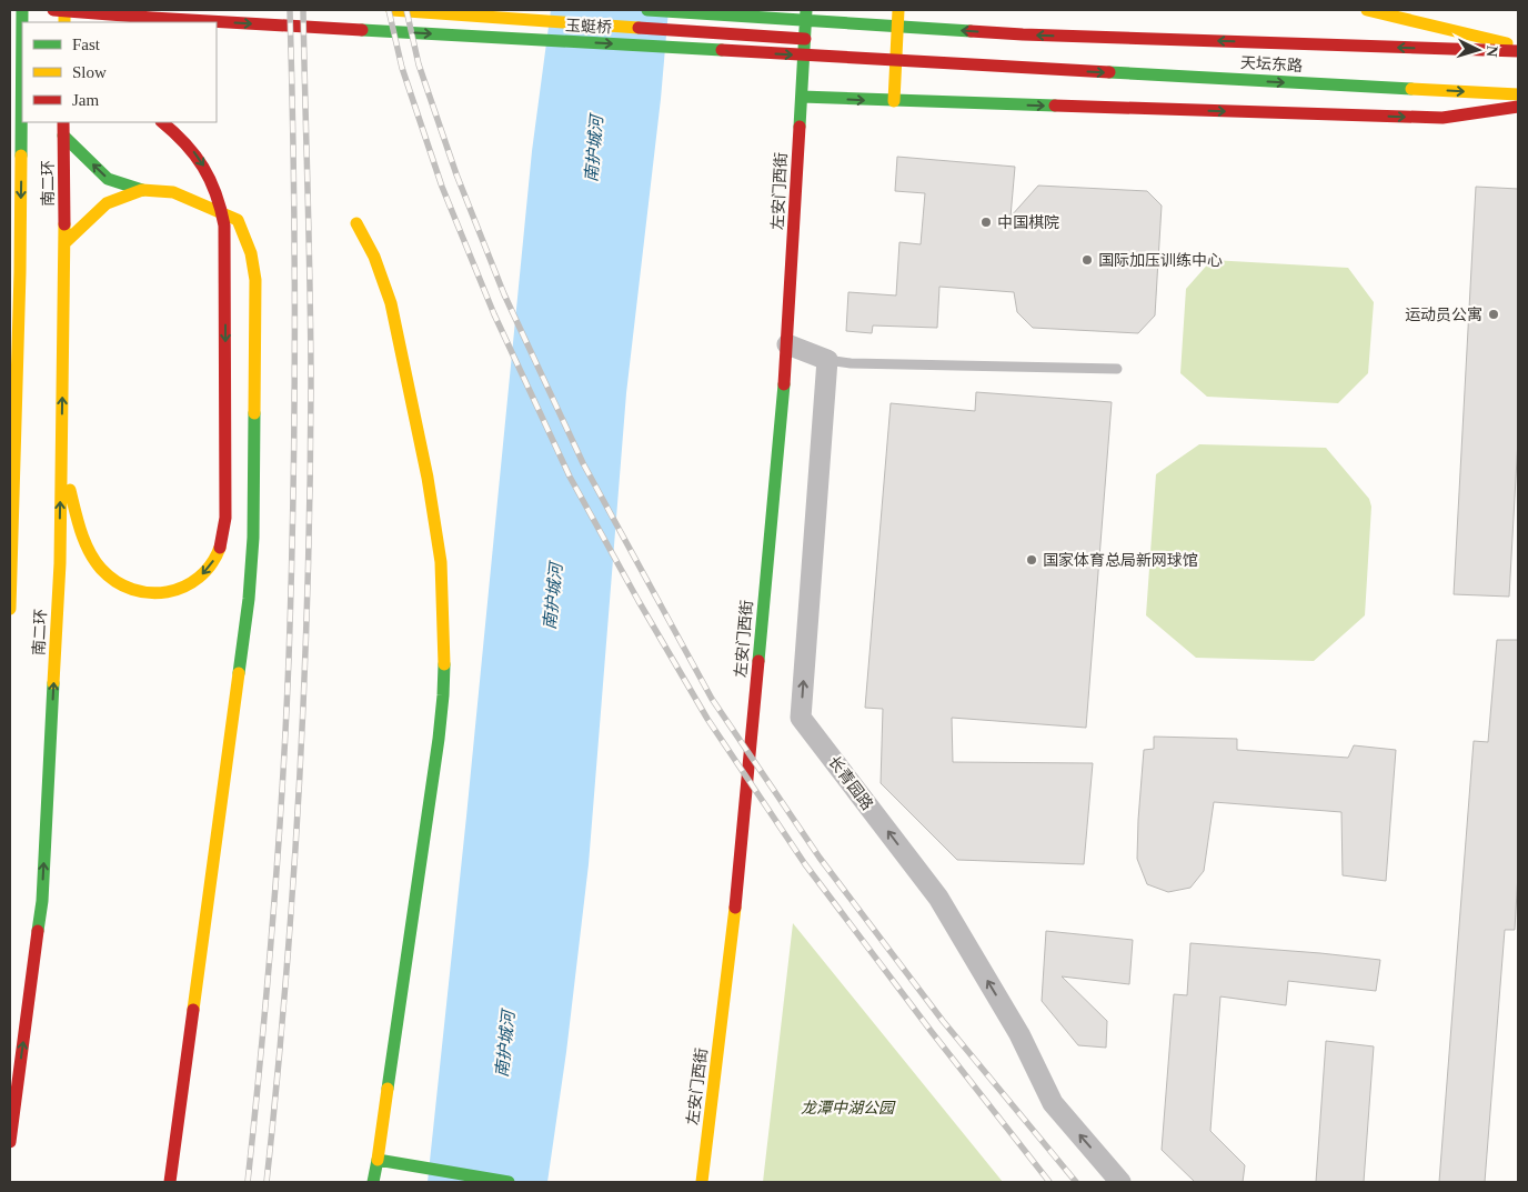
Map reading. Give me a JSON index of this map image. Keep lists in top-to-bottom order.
{
  "streets": {
    "main road": [
      "玉蜓桥",
      "天坛东路",
      "南二环",
      "左安门西街"
    ],
    "street": ["长青园路"]
  },
  "crossings": [
    ["玉蜓桥", "天坛东路"]
  ],
  "one_way": ["长青园路"],
  "water": ["南护城河"],
  "parks": ["龙潭中湖公园"],
  "places": [
    "中国棋院",
    "国际加压训练中心",
    "运动员公寓",
    "国家体育总局新网球馆"
  ],
  "legend": ["Fast", "Slow", "Jam"],
  "north": "right"
}
